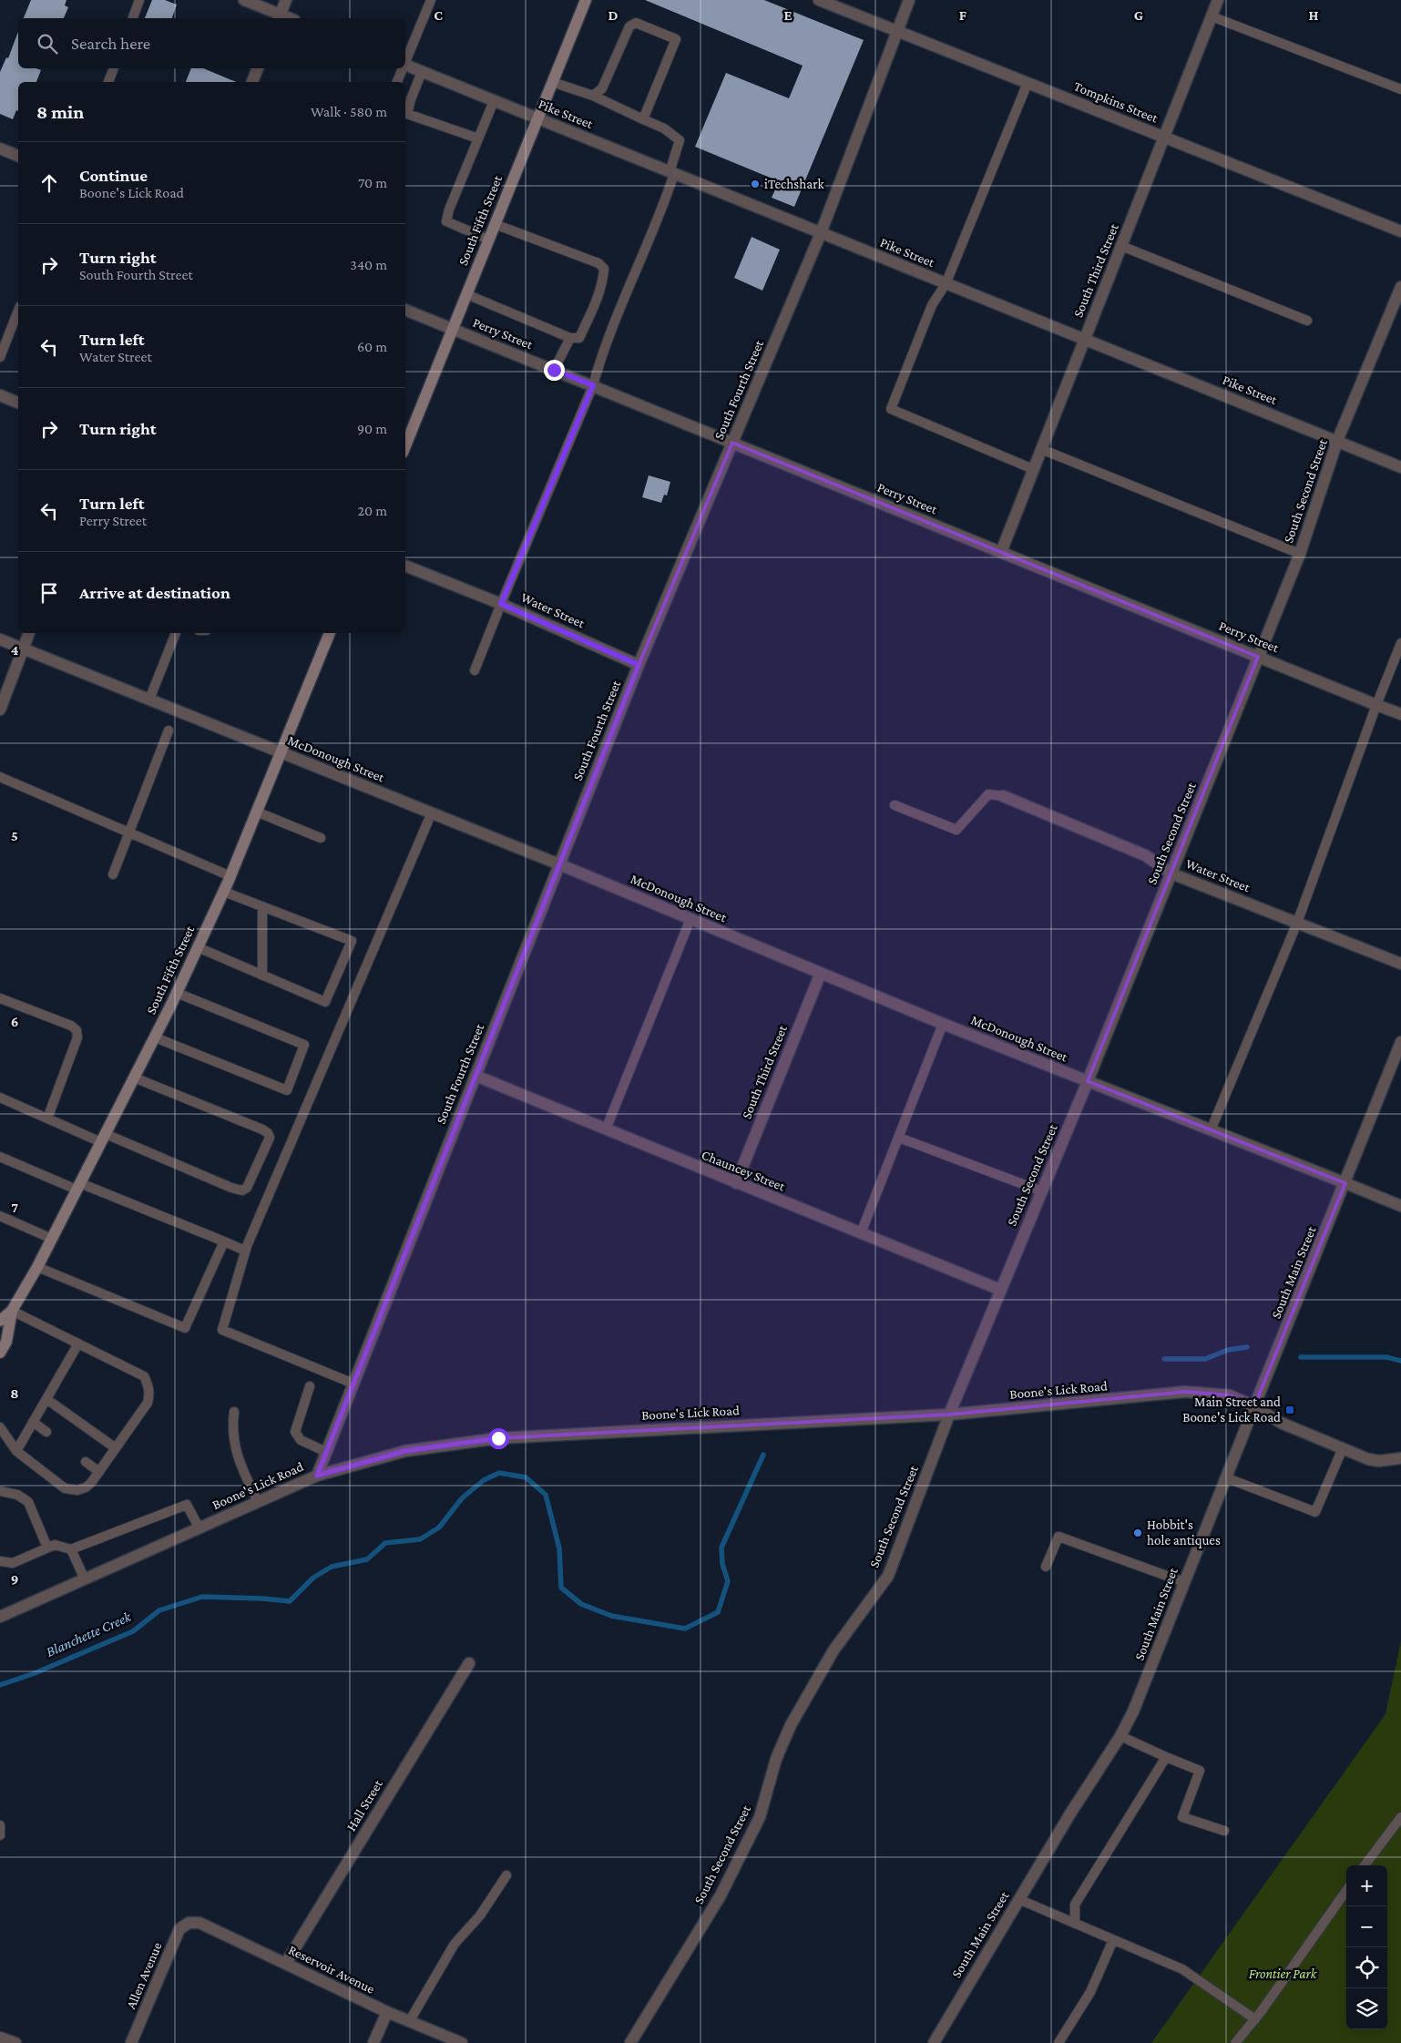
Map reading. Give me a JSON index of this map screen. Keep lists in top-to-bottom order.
{
  "streets": {
    "main road": ["South Fifth Street"],
    "street": [
      "Tompkins Street",
      "Pike Street",
      "South Third Street",
      "Perry Street",
      "South Fourth Street",
      "South Second Street",
      "Water Street",
      "McDonough Street",
      "Chauncey Street",
      "South Main Street",
      "Boone's Lick Road",
      "Hall Street",
      "Reservoir Avenue",
      "Allen Avenue"
    ]
  },
  "crossings": [
    ["Tompkins Street", "South Third Street"],
    ["Tompkins Street", "South Fourth Street"],
    ["Pike Street", "South Fifth Street"],
    ["Pike Street", "South Third Street"],
    ["Pike Street", "South Fourth Street"],
    ["Pike Street", "South Second Street"],
    ["South Fifth Street", "Perry Street"],
    ["South Fifth Street", "McDonough Street"],
    ["South Third Street", "Perry Street"],
    ["South Third Street", "McDonough Street"],
    ["South Third Street", "Chauncey Street"],
    ["Perry Street", "South Fourth Street"],
    ["Perry Street", "South Second Street"],
    ["South Fourth Street", "Water Street"],
    ["South Fourth Street", "McDonough Street"],
    ["South Fourth Street", "Chauncey Street"],
    ["South Fourth Street", "Boone's Lick Road"],
    ["South Second Street", "Water Street"],
    ["South Second Street", "McDonough Street"],
    ["South Second Street", "Chauncey Street"],
    ["South Second Street", "Boone's Lick Road"],
    ["McDonough Street", "South Main Street"],
    ["South Main Street", "Boone's Lick Road"],
    ["Hall Street", "Reservoir Avenue"],
    ["Reservoir Avenue", "Allen Avenue"]
  ],
  "water": ["Blanchette Creek"],
  "parks": ["Frontier Park"],
  "places": {
    "other": ["iTechshark", "Hobbit's hole antiques"],
    "transit": ["Main Street and Boone's Lick Road"]
  },
  "page": {
    "search": "Search here",
    "heading": ["8 min", "Walk · 580 m"],
    "list": [
      ["Continue", "Boone's Lick Road", "70 m"],
      ["Turn right", "South Fourth Street", "340 m"],
      ["Turn left", "Water Street", "60 m"],
      ["Turn right", "90 m"],
      ["Turn left", "Perry Street", "20 m"],
      "Arrive at destination"
    ],
    "map_buttons": ["+", "−"]
  },
  "grid": {
    "columns": [
      "C",
      "D",
      "E",
      "F",
      "G",
      "H"
    ],
    "rows": [
      "4",
      "5",
      "6",
      "7",
      "8",
      "9"
    ]
  }
}
